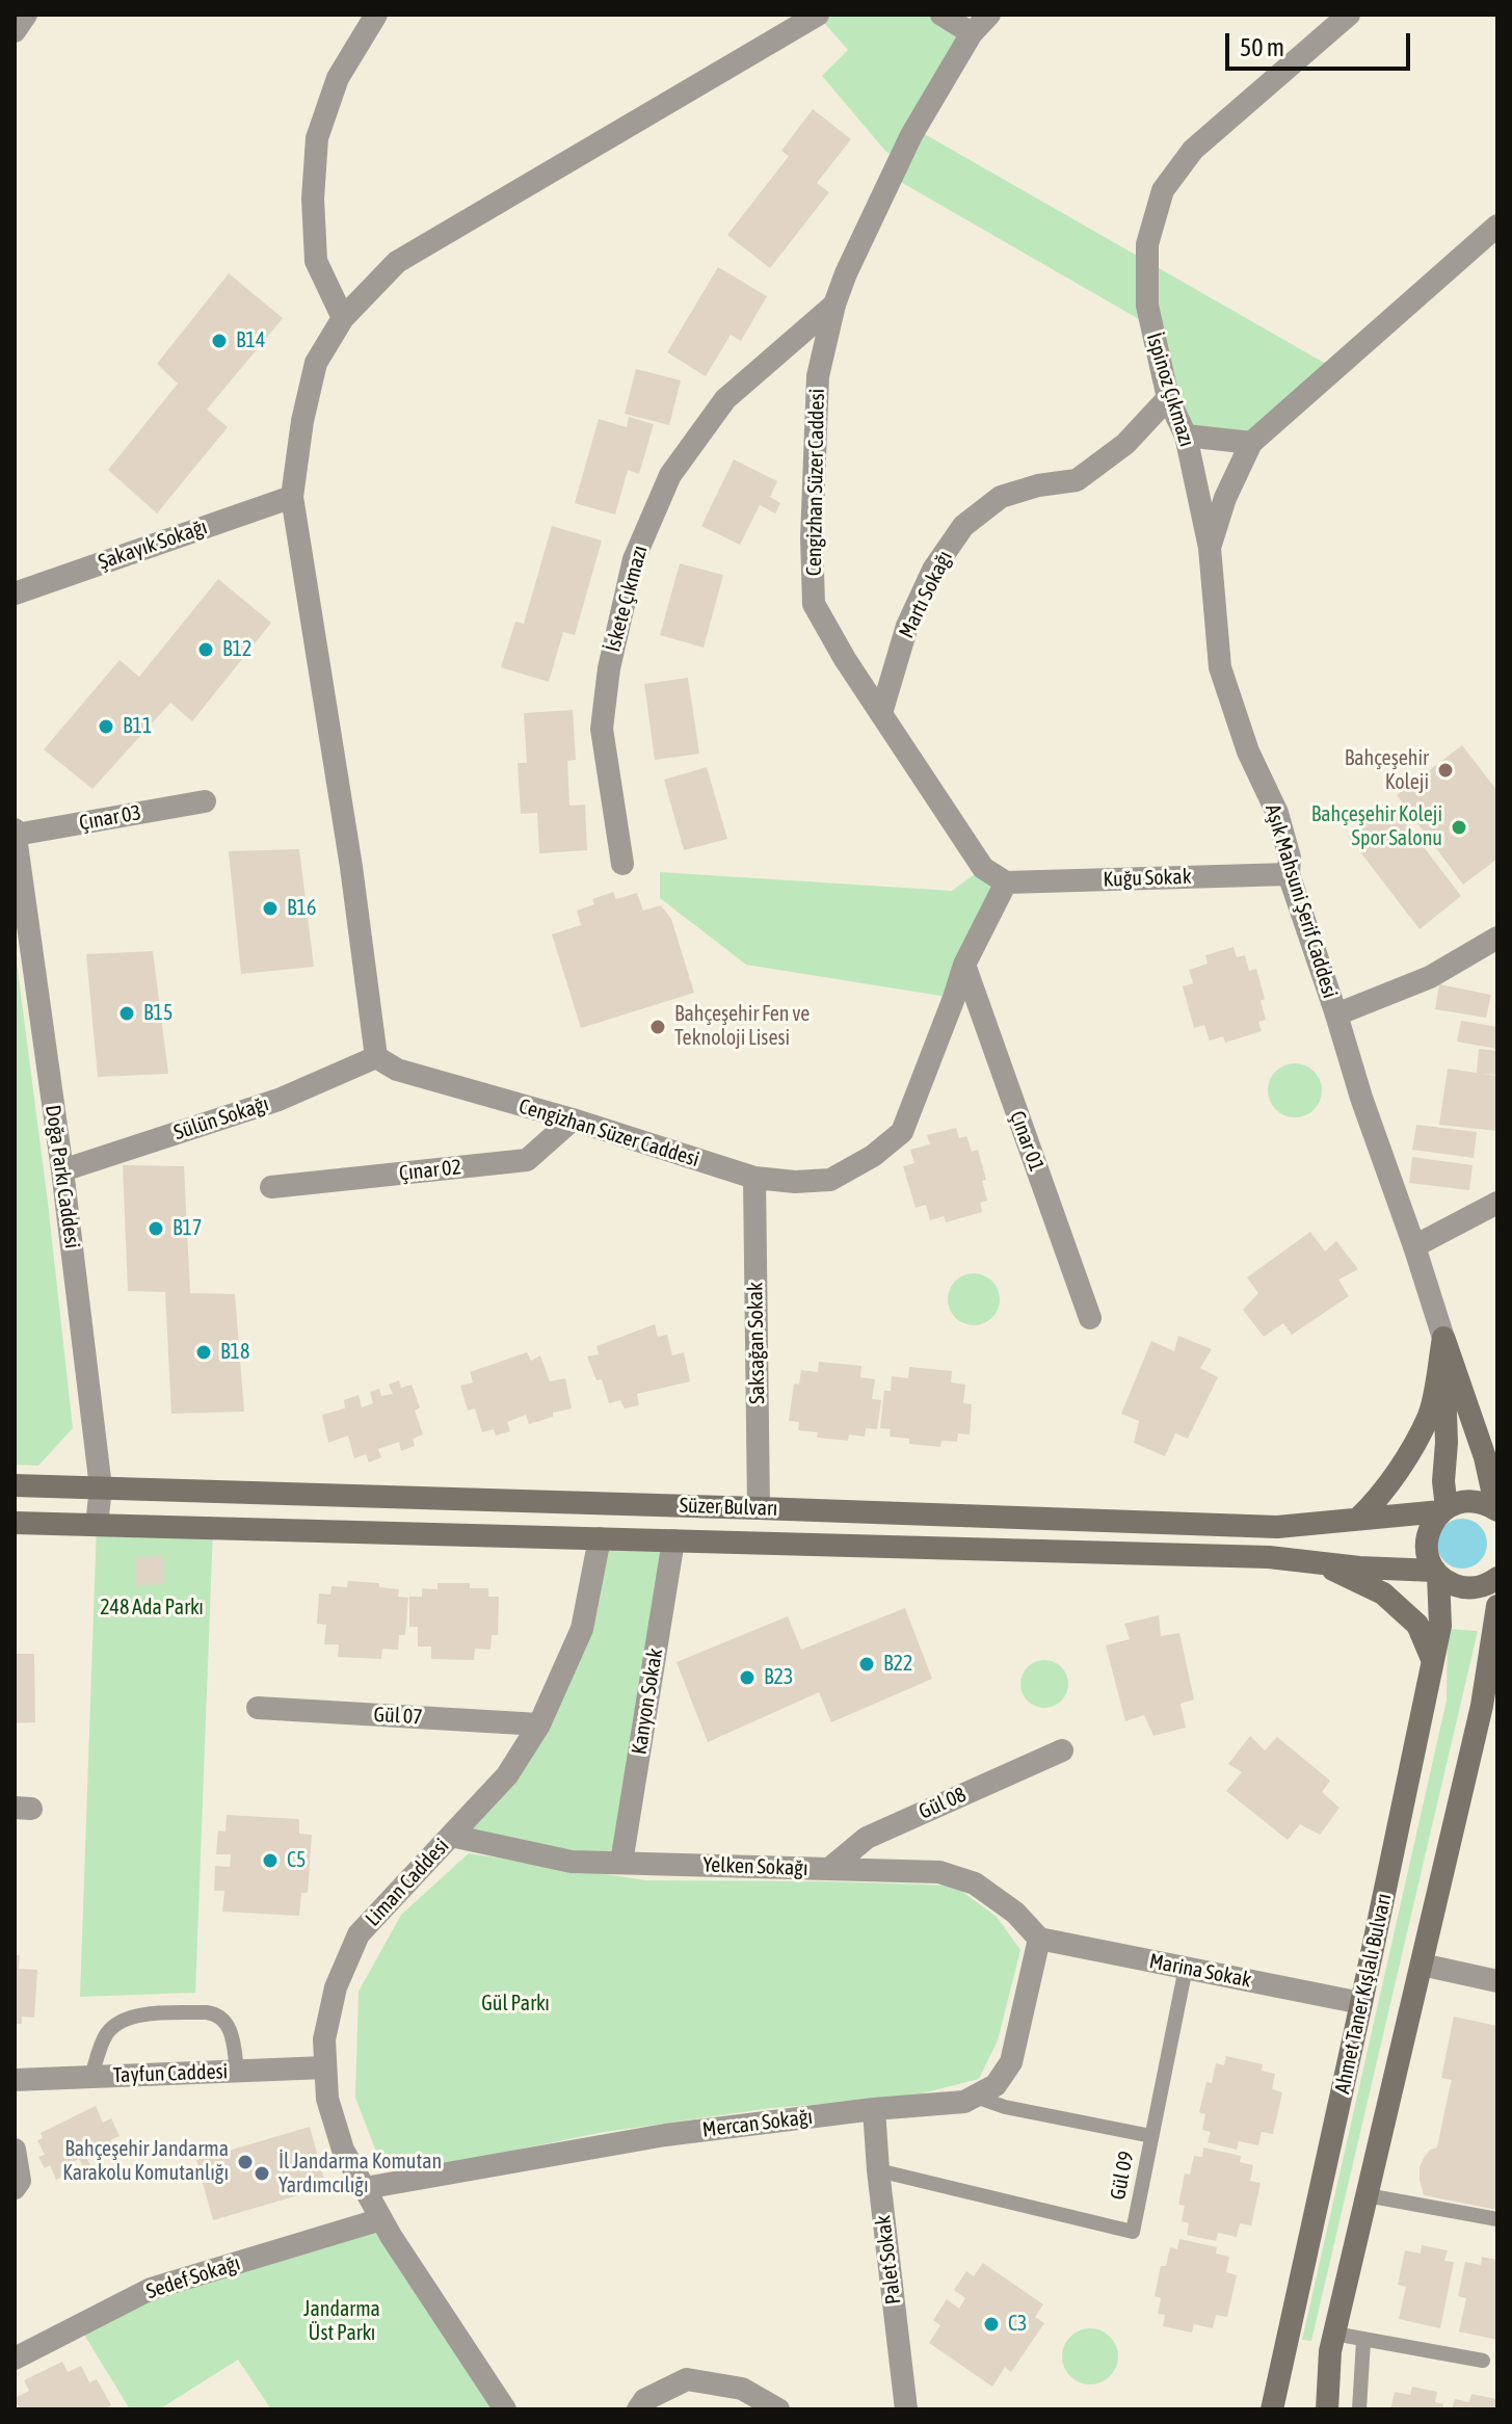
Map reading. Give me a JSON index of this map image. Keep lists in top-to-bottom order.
{
  "streets": {
    "main road": ["Süzer Bulvarı", "Ahmet Taner Kışlalı Bulvarı"],
    "street": [
      "İspinoz Çıkmazı",
      "Cengizhan Süzer Caddesi",
      "Şakayık Sokağı",
      "Martı Sokağı",
      "İskete Çıkmazı",
      "Çınar 03",
      "Kuğu Sokak",
      "Aşık Mahsuni Şerif Caddesi",
      "Sülün Sokağı",
      "Çınar 01",
      "Çınar 02",
      "Doğa Parkı Caddesi",
      "Saksağan Sokak",
      "Kanyon Sokak",
      "Gül 07",
      "Gül 08",
      "Yelken Sokağı",
      "Liman Caddesi",
      "Marina Sokak",
      "Tayfun Caddesi",
      "Mercan Sokağı",
      "Palet Sokak",
      "Sedef Sokağı"
    ],
    "lane": ["Gül 09"]
  },
  "crossings": [
    ["İspinoz Çıkmazı", "Martı Sokağı"],
    ["İspinoz Çıkmazı", "Aşık Mahsuni Şerif Caddesi"],
    ["Cengizhan Süzer Caddesi", "Martı Sokağı"],
    ["Cengizhan Süzer Caddesi", "İskete Çıkmazı"],
    ["Cengizhan Süzer Caddesi", "Kuğu Sokak"],
    ["Cengizhan Süzer Caddesi", "Sülün Sokağı"],
    ["Cengizhan Süzer Caddesi", "Çınar 01"],
    ["Cengizhan Süzer Caddesi", "Çınar 02"],
    ["Cengizhan Süzer Caddesi", "Saksağan Sokak"],
    ["Çınar 03", "Doğa Parkı Caddesi"],
    ["Kuğu Sokak", "Aşık Mahsuni Şerif Caddesi"],
    ["Sülün Sokağı", "Doğa Parkı Caddesi"],
    ["Doğa Parkı Caddesi", "Süzer Bulvarı"],
    ["Saksağan Sokak", "Süzer Bulvarı"],
    ["Süzer Bulvarı", "Kanyon Sokak"],
    ["Süzer Bulvarı", "Liman Caddesi"],
    ["Süzer Bulvarı", "Ahmet Taner Kışlalı Bulvarı"],
    ["Kanyon Sokak", "Yelken Sokağı"],
    ["Gül 07", "Liman Caddesi"],
    ["Gül 08", "Yelken Sokağı"],
    ["Yelken Sokağı", "Liman Caddesi"],
    ["Yelken Sokağı", "Marina Sokak"],
    ["Liman Caddesi", "Tayfun Caddesi"],
    ["Liman Caddesi", "Mercan Sokağı"],
    ["Liman Caddesi", "Sedef Sokağı"],
    ["Marina Sokak", "Ahmet Taner Kışlalı Bulvarı"],
    ["Marina Sokak", "Gül 09"],
    ["Mercan Sokağı", "Palet Sokak"],
    ["Gül 09", "Palet Sokak"]
  ],
  "parks": ["248 Ada Parkı", "Gül Parkı", "Jandarma Üst Parkı"],
  "places": [
    "B14",
    "B12",
    "B11",
    "Bahçeşehir Koleji",
    "Bahçeşehir Koleji Spor Salonu",
    "B16",
    "B15",
    "Bahçeşehir Fen ve Teknoloji Lisesi",
    "B17",
    "B18",
    "B22",
    "B23",
    "C5",
    "Bahçeşehir Jandarma Karakolu Komutanlığı",
    "İl Jandarma Komutan Yardımcılığı",
    "C3"
  ],
  "scale_bar": "50 m"
}
